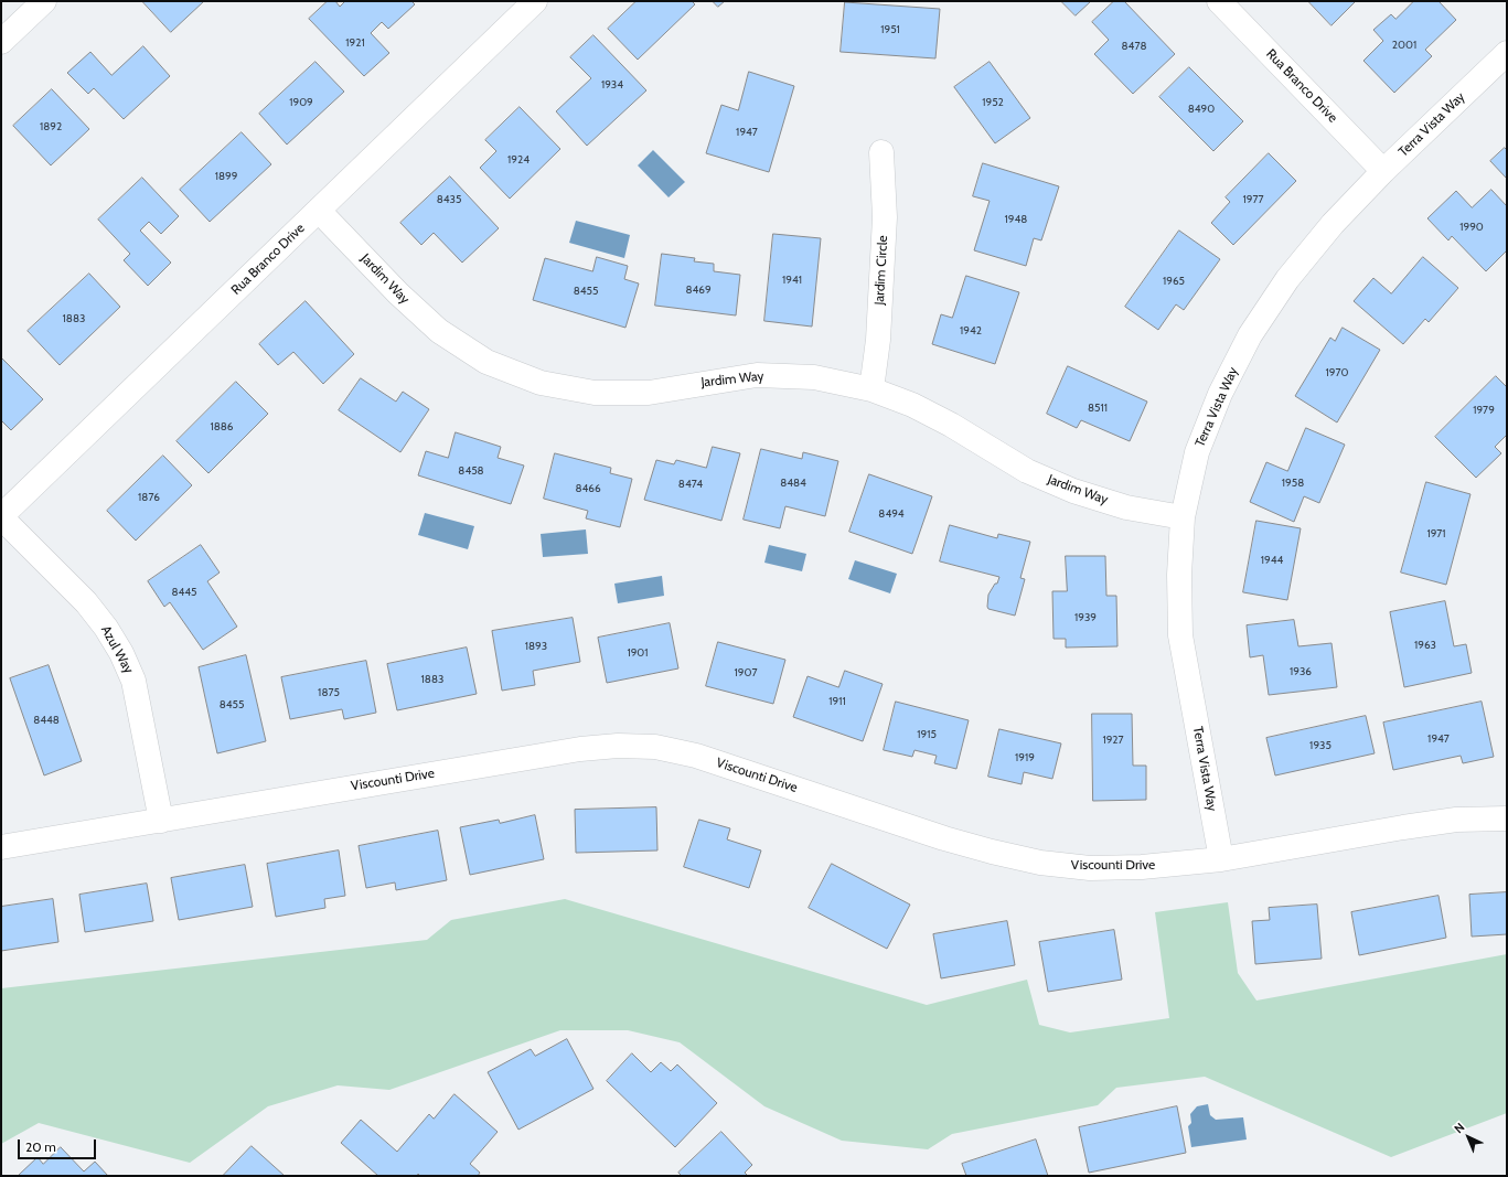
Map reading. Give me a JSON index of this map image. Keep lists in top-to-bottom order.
{
  "streets": {
    "street": [
      "Rua Branco Drive",
      "Terra Vista Way",
      "Jardim Circle",
      "Jardim Way",
      "Azul Way",
      "Viscounti Drive"
    ]
  },
  "crossings": [
    ["Rua Branco Drive", "Terra Vista Way"],
    ["Rua Branco Drive", "Jardim Way"],
    ["Rua Branco Drive", "Azul Way"],
    ["Terra Vista Way", "Jardim Way"],
    ["Terra Vista Way", "Viscounti Drive"],
    ["Jardim Circle", "Jardim Way"],
    ["Azul Way", "Viscounti Drive"]
  ],
  "house_numbers": [
    "1951",
    "1921",
    "2001",
    "8478",
    "1934",
    "1909",
    "1952",
    "8490",
    "1892",
    "1947",
    "1924",
    "1899",
    "8435",
    "1977",
    "1948",
    "1990",
    "1941",
    "1965",
    "8469",
    "8455",
    "1883",
    "1942",
    "1970",
    "8511",
    "1979",
    "1886",
    "8458",
    "8484",
    "1958",
    "8474",
    "8466",
    "1876",
    "8494",
    "1971",
    "1944",
    "8445",
    "1939",
    "1963",
    "1893",
    "1901",
    "1936",
    "1907",
    "1883",
    "1875",
    "1911",
    "8455",
    "8448",
    "1915",
    "1947",
    "1927",
    "1935",
    "1919"
  ],
  "scale_bar": "20 m",
  "north": "top left"
}
